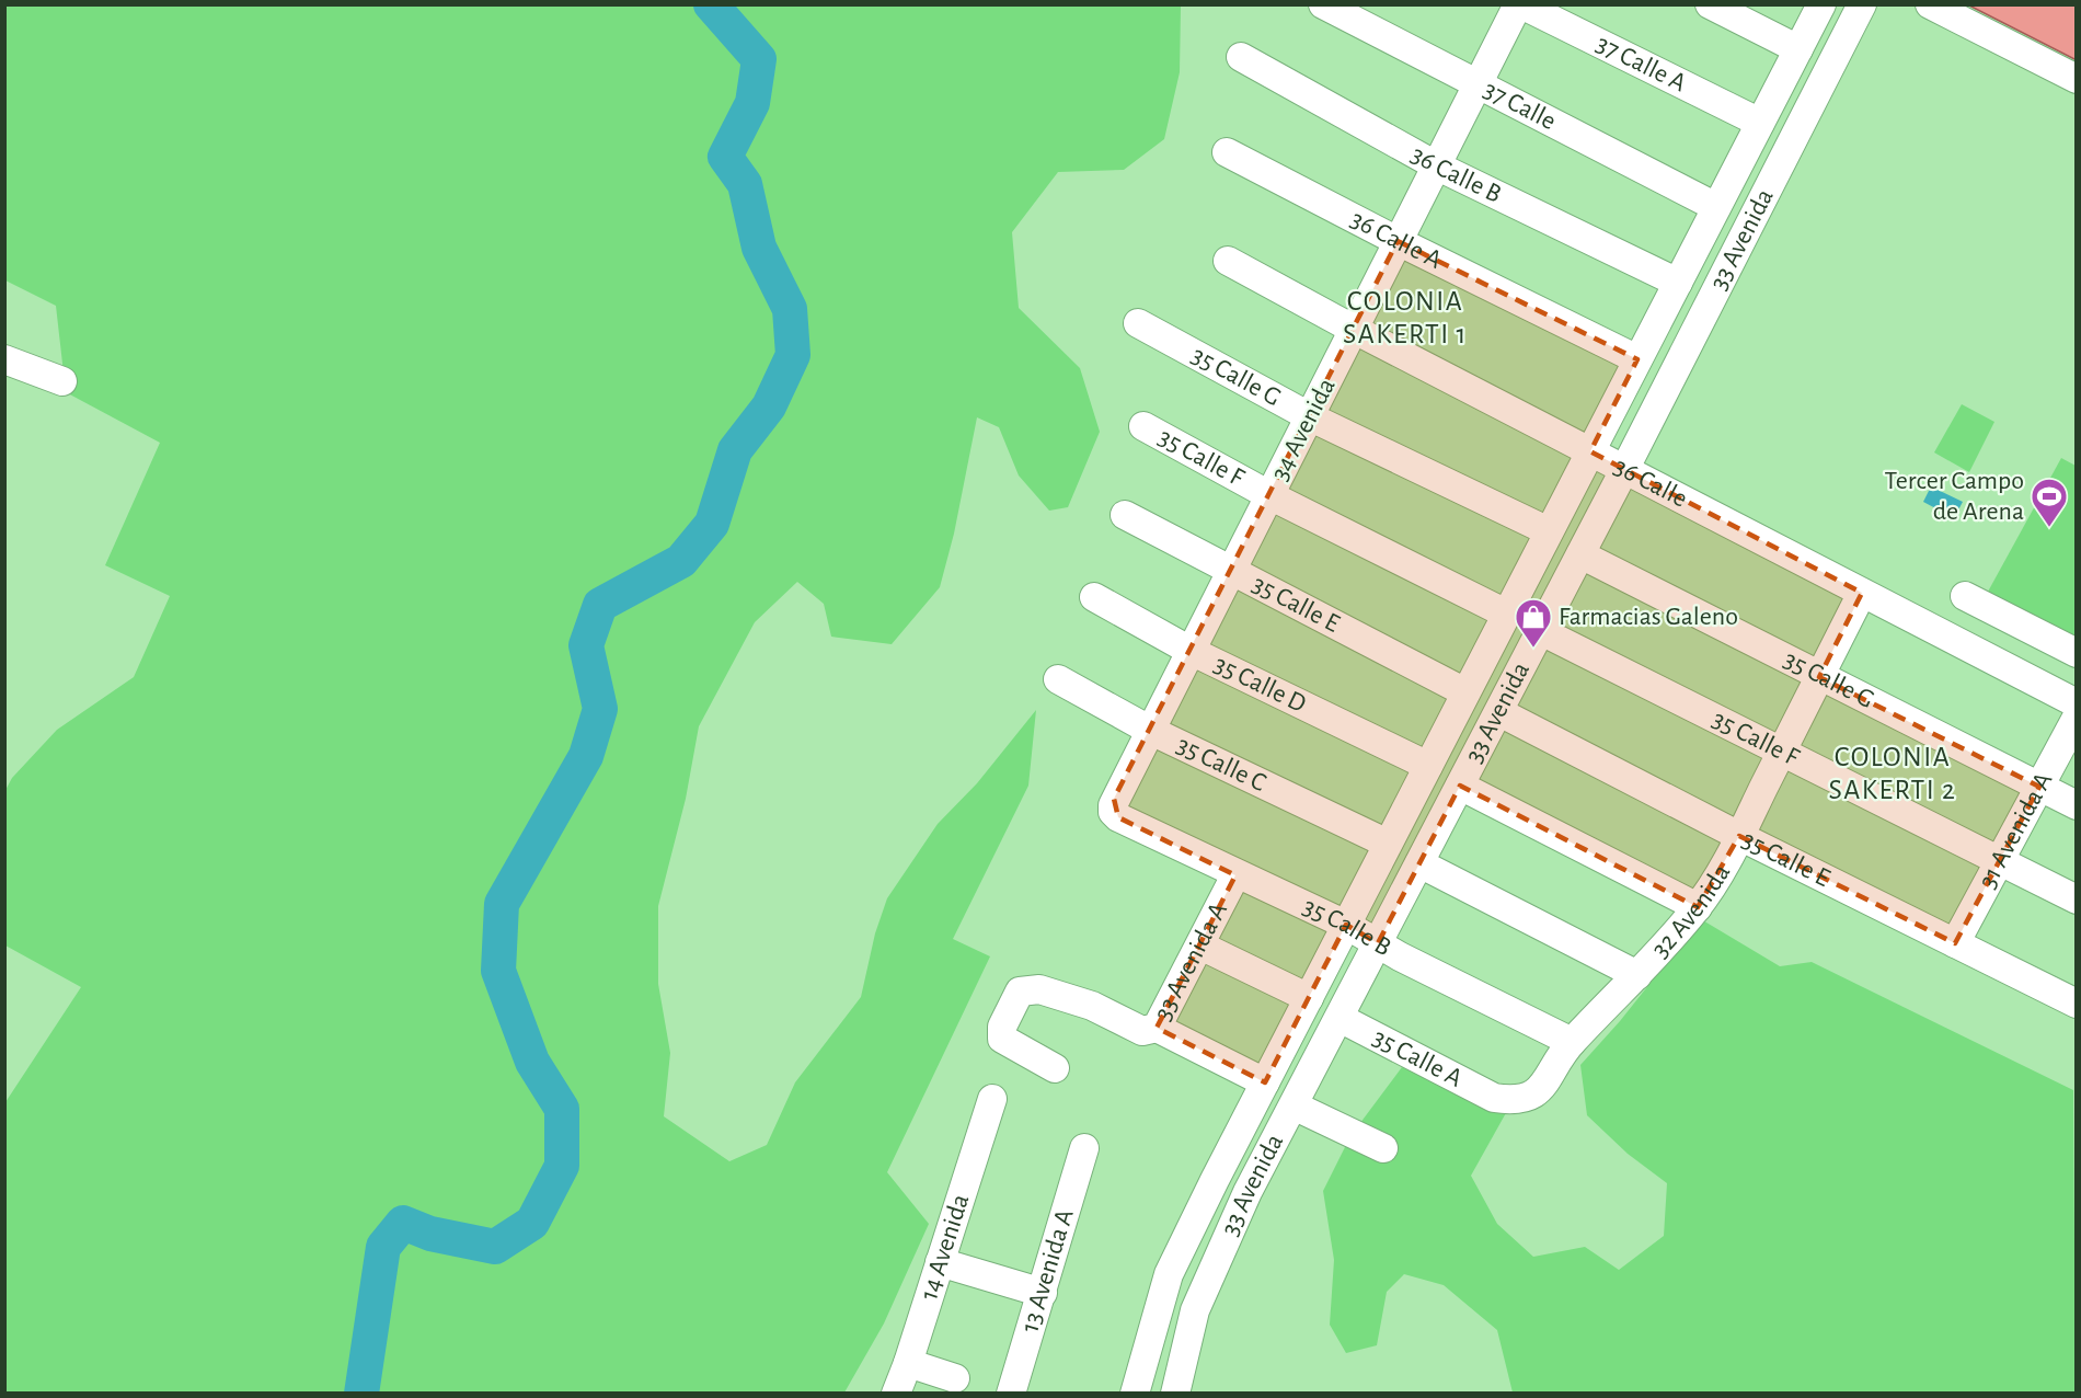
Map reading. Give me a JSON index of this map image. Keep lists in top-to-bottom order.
{
  "streets": {
    "street": [
      "37 Calle A",
      "37 Calle",
      "36 Calle B",
      "33 Avenida",
      "36 Calle A",
      "35 Calle G",
      "34 Avenida",
      "35 Calle F",
      "36 Calle",
      "35 Calle E",
      "35 Calle D",
      "35 Calle C",
      "31 Avenida A",
      "32 Avenida",
      "35 Calle B",
      "33 Avenida A",
      "35 Calle A",
      "14 Avenida",
      "13 Avenida A"
    ]
  },
  "crossings": [
    ["37 Calle A", "33 Avenida"],
    ["37 Calle A", "34 Avenida"],
    ["37 Calle", "33 Avenida"],
    ["37 Calle", "34 Avenida"],
    ["36 Calle B", "33 Avenida"],
    ["36 Calle B", "34 Avenida"],
    ["33 Avenida", "36 Calle A"],
    ["33 Avenida", "35 Calle G"],
    ["33 Avenida", "35 Calle F"],
    ["33 Avenida", "36 Calle"],
    ["33 Avenida", "35 Calle E"],
    ["33 Avenida", "35 Calle D"],
    ["33 Avenida", "35 Calle C"],
    ["33 Avenida", "35 Calle B"],
    ["33 Avenida", "35 Calle A"],
    ["36 Calle A", "34 Avenida"],
    ["35 Calle G", "34 Avenida"],
    ["35 Calle G", "31 Avenida A"],
    ["35 Calle G", "32 Avenida"],
    ["34 Avenida", "35 Calle F"],
    ["34 Avenida", "36 Calle"],
    ["34 Avenida", "35 Calle E"],
    ["34 Avenida", "35 Calle D"],
    ["34 Avenida", "35 Calle C"],
    ["34 Avenida", "35 Calle B"],
    ["35 Calle F", "31 Avenida A"],
    ["35 Calle F", "32 Avenida"],
    ["36 Calle", "32 Avenida"],
    ["35 Calle E", "31 Avenida A"],
    ["35 Calle E", "32 Avenida"],
    ["32 Avenida", "35 Calle B"],
    ["32 Avenida", "35 Calle A"],
    ["35 Calle B", "33 Avenida A"]
  ],
  "districts": ["COLONIA SAKERTI 1", "COLONIA SAKERTI 2"],
  "places": {
    "sports": ["Tercer Campo de Arena"],
    "shop": ["Farmacias Galeno"]
  }
}
